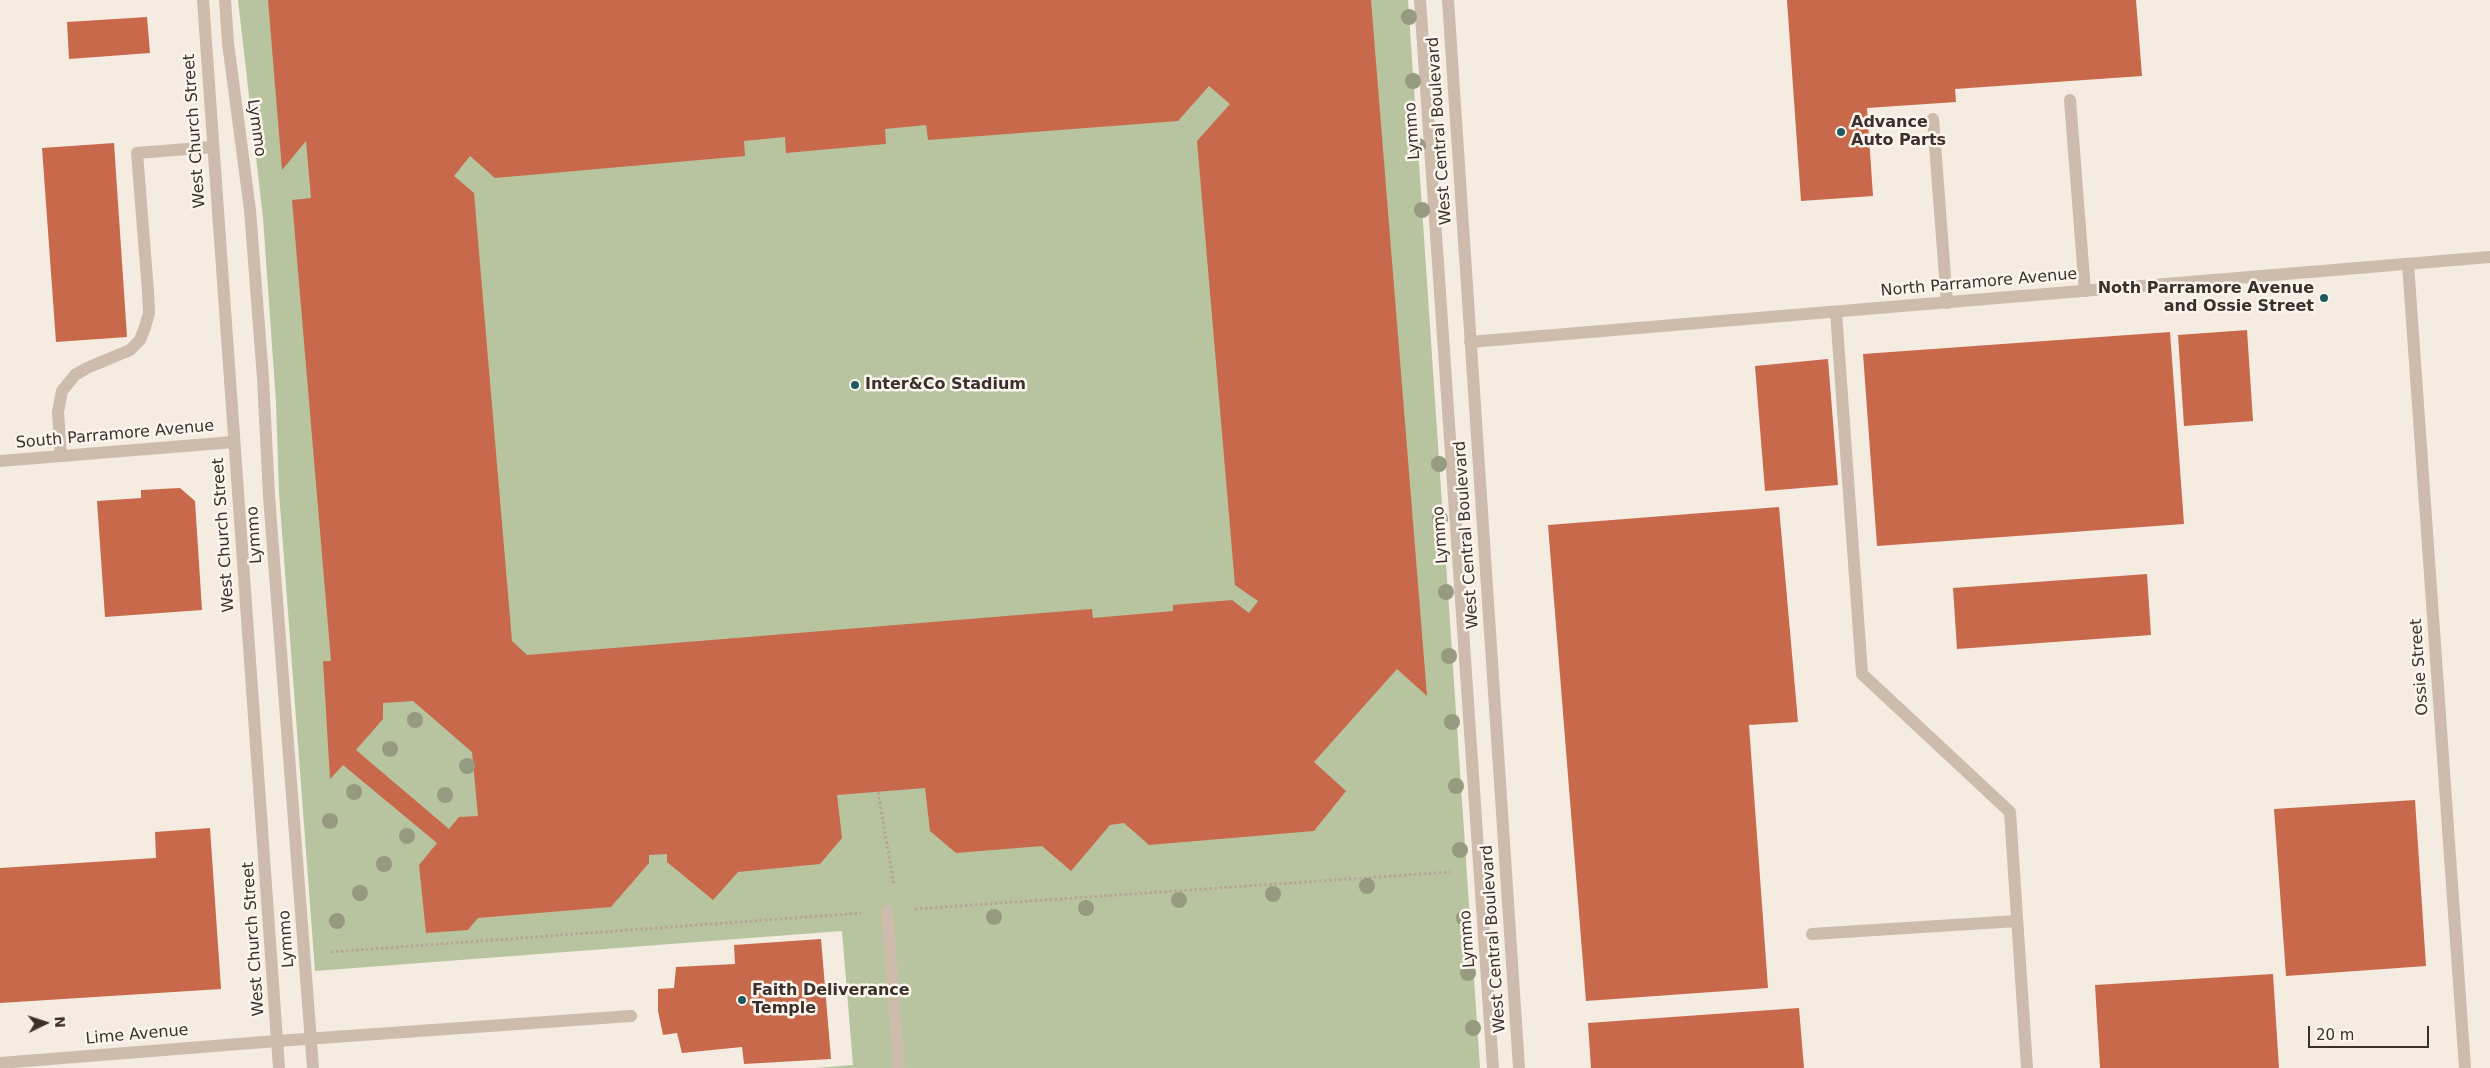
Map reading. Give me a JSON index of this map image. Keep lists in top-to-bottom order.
{
  "streets": {
    "street": [
      "Lymmo",
      "West Church Street",
      "West Central Boulevard",
      "North Parramore Avenue",
      "South Parramore Avenue",
      "Ossie Street",
      "Lime Avenue"
    ]
  },
  "crossings": [
    ["Lymmo", "Lime Avenue"],
    ["West Church Street", "South Parramore Avenue"],
    ["West Church Street", "Lime Avenue"],
    ["West Central Boulevard", "North Parramore Avenue"],
    ["North Parramore Avenue", "Ossie Street"]
  ],
  "places": [
    "Advance Auto Parts",
    "Noth Parramore Avenue and Ossie Street",
    "Inter&Co Stadium",
    "Faith Deliverance Temple"
  ],
  "scale_bar": "20 m",
  "north": "right"
}
